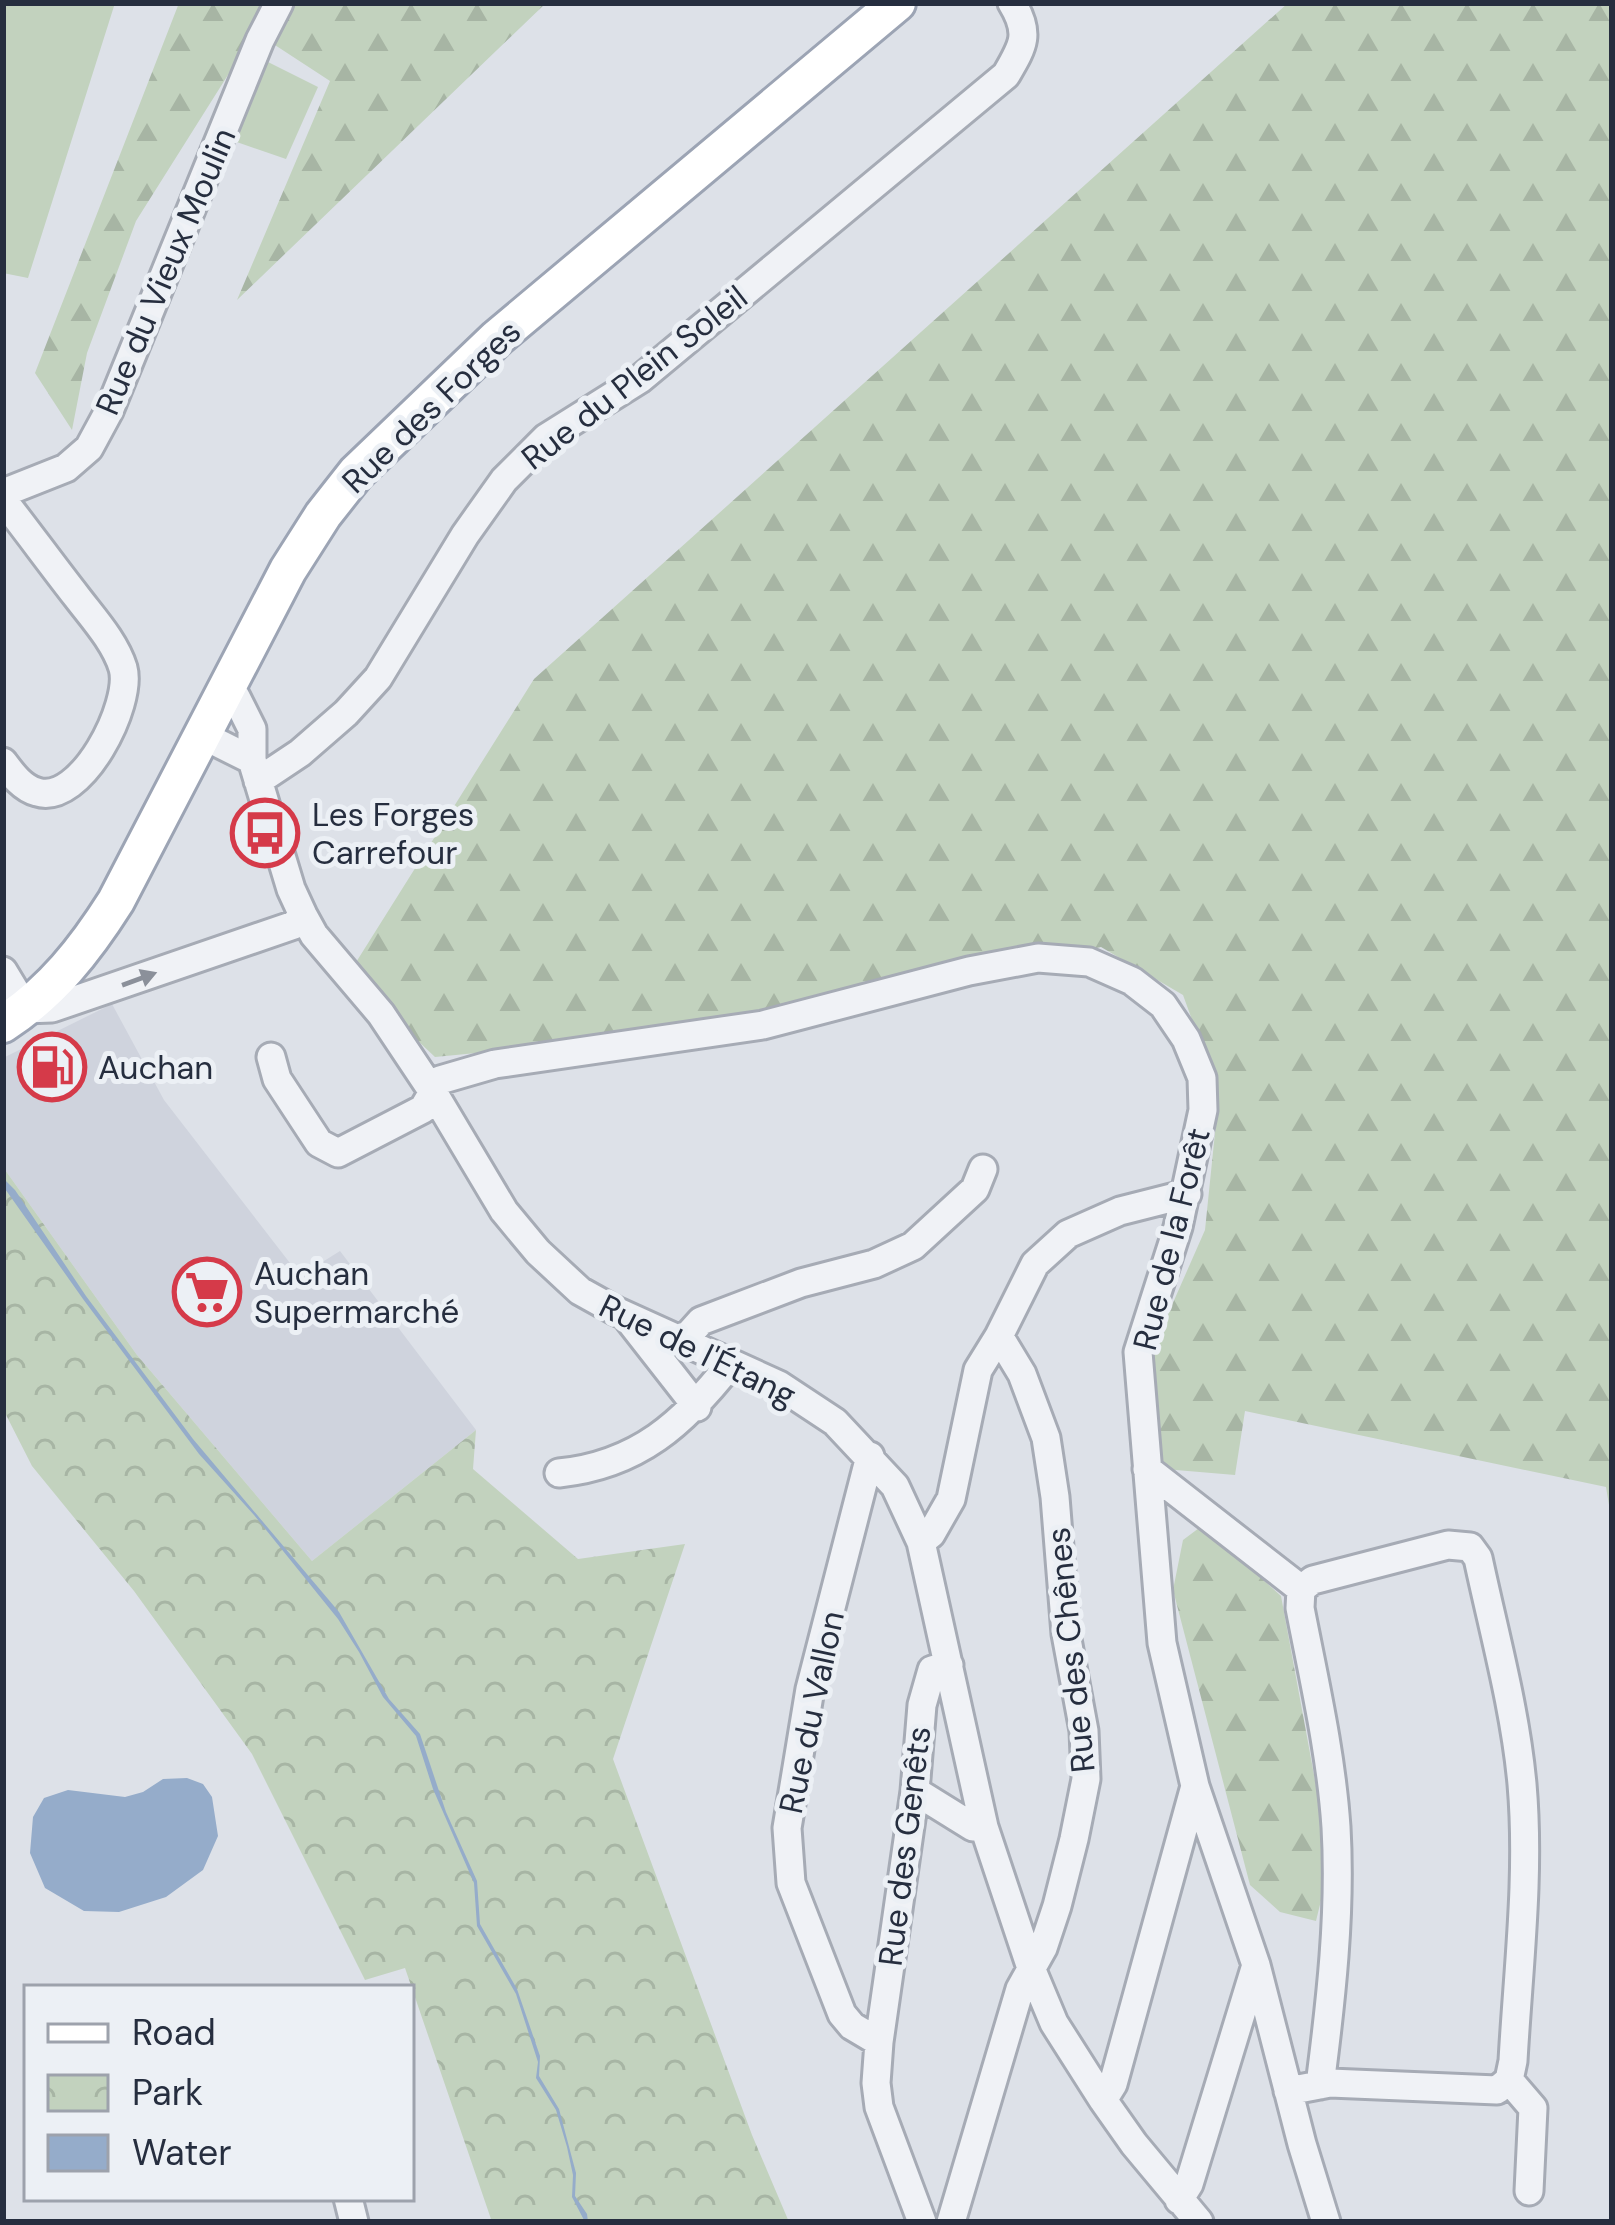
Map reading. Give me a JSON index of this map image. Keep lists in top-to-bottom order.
{
  "streets": {
    "main road": ["Rue des Forges"],
    "street": [
      "Rue du Vieux Moulin",
      "Rue du Plein Soleil",
      "Rue de la Forêt",
      "Rue de l'Étang",
      "Rue des Chênes",
      "Rue du Vallon",
      "Rue des Genêts"
    ]
  },
  "crossings": [
    ["Rue du Plein Soleil", "Rue de l'Étang"],
    ["Rue des Forges", "Rue de l'Étang"],
    ["Rue de la Forêt", "Rue de l'Étang"],
    ["Rue de l'Étang", "Rue des Chênes"],
    ["Rue de l'Étang", "Rue du Vallon"],
    ["Rue de l'Étang", "Rue des Genêts"],
    ["Rue du Vallon", "Rue des Genêts"]
  ],
  "places": {
    "bus stop": ["Les Forges Carrefour"],
    "fuel station": ["Auchan"],
    "supermarket": ["Auchan Supermarché"]
  },
  "legend": ["Road", "Park", "Water"]
}
